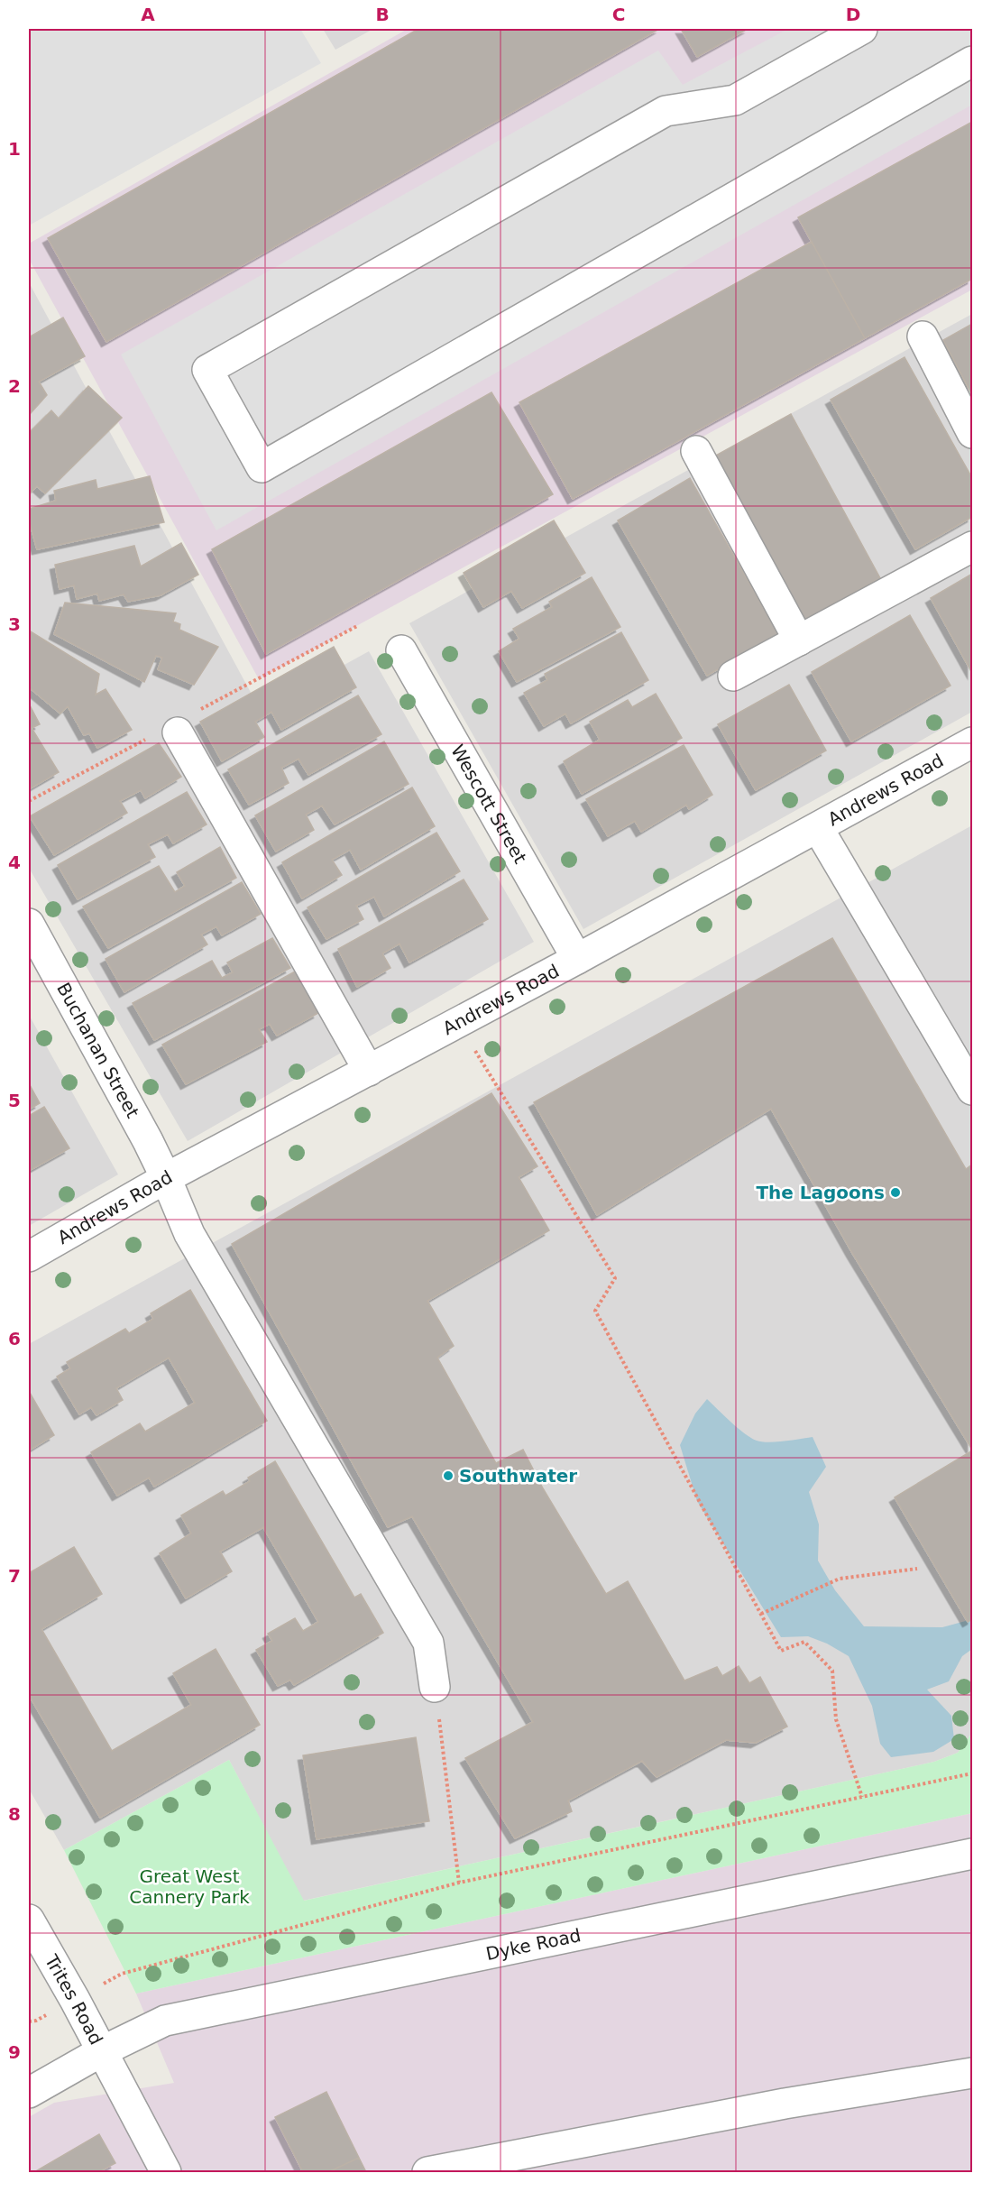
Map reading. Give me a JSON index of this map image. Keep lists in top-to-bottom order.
{
  "streets": {
    "street": [
      "Andrews Road",
      "Wescott Street",
      "Buchanan Street",
      "Dyke Road",
      "Trites Road"
    ]
  },
  "crossings": [
    ["Andrews Road", "Wescott Street"],
    ["Andrews Road", "Buchanan Street"],
    ["Dyke Road", "Trites Road"]
  ],
  "parks": ["Great West Cannery Park"],
  "places": ["The Lagoons", "Southwater"],
  "grid": {
    "columns": [
      "A",
      "B",
      "C",
      "D"
    ],
    "rows": [
      "1",
      "2",
      "3",
      "4",
      "5",
      "6",
      "7",
      "8",
      "9"
    ]
  }
}
